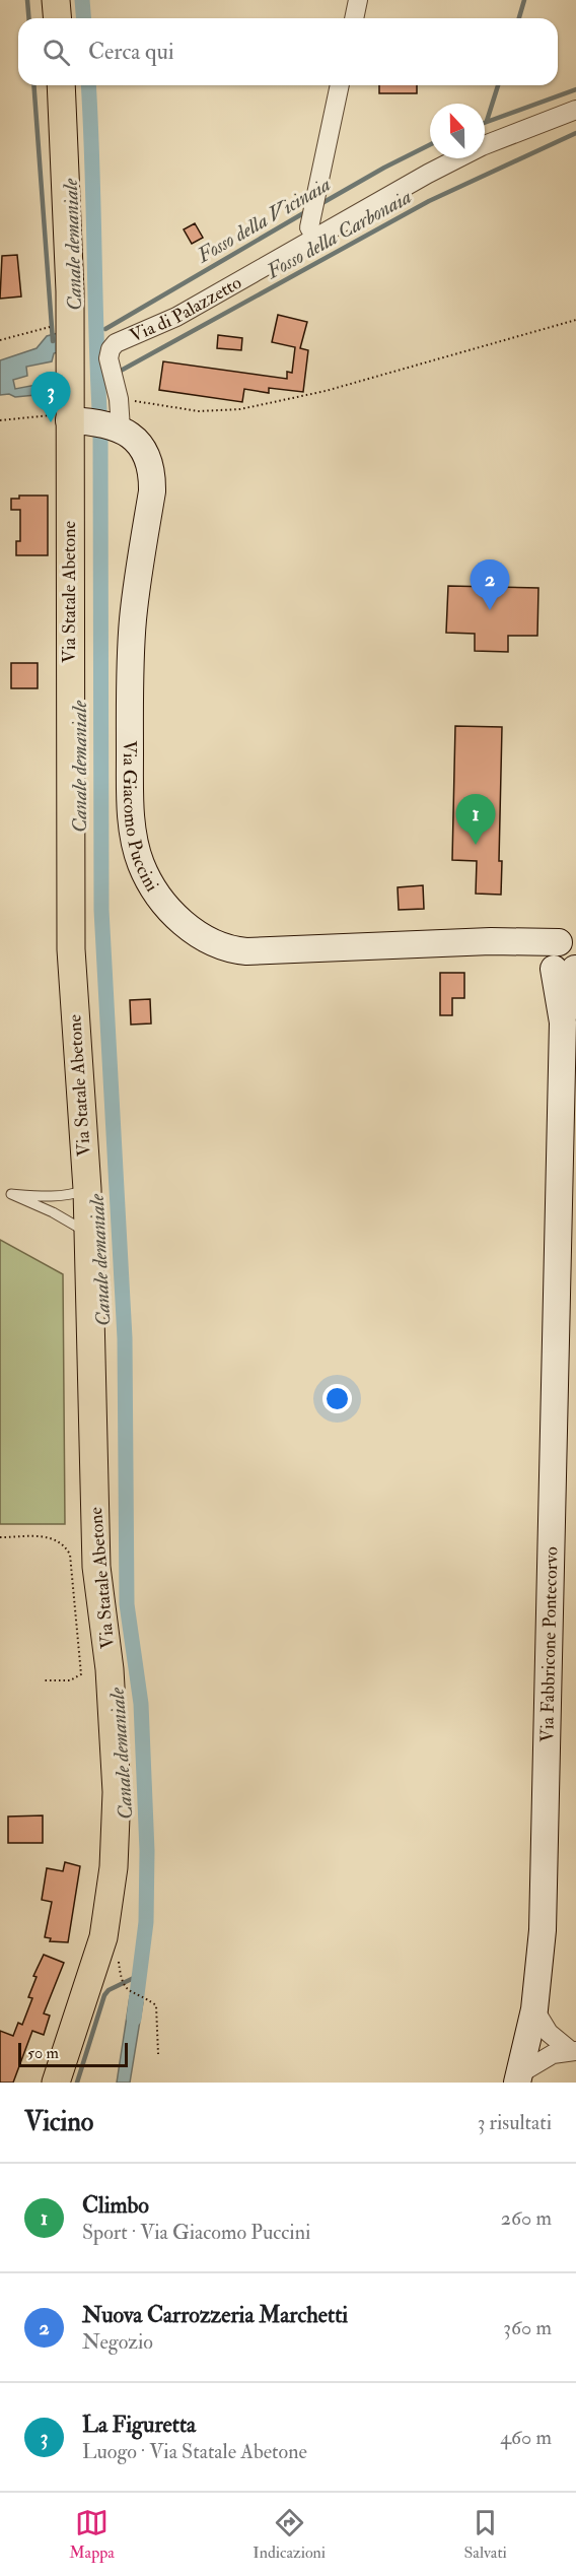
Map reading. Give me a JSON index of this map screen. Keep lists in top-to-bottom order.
{
  "streets": {
    "main road": ["Via Statale Abetone"],
    "street": ["Via di Palazzetto", "Via Giacomo Puccini", "Via Fabbricone Pontecorvo"]
  },
  "crossings": [
    ["Via di Palazzetto", "Via Giacomo Puccini"],
    ["Via Giacomo Puccini", "Via Fabbricone Pontecorvo"]
  ],
  "water": ["Fosso della Vicinaia", "Fosso della Carbonaia", "Canale demaniale"],
  "scale_bar": "50 m",
  "north": "top",
  "page": {
    "search": "Cerca qui",
    "pins": ["3", "2", "1"],
    "scale": "50 m",
    "heading": ["Vicino", "3 risultati"],
    "list": [
      {
        "mark": "1",
        "name": "Climbo",
        "note": "Sport · Via Giacomo Puccini",
        "value": "260 m"
      },
      {
        "mark": "2",
        "name": "Nuova Carrozzeria Marchetti",
        "note": "Negozio",
        "value": "360 m"
      },
      {
        "mark": "3",
        "name": "La Figuretta",
        "note": "Luogo · Via Statale Abetone",
        "value": "460 m"
      }
    ],
    "nav": ["Mappa", "Indicazioni", "Salvati"]
  }
}
